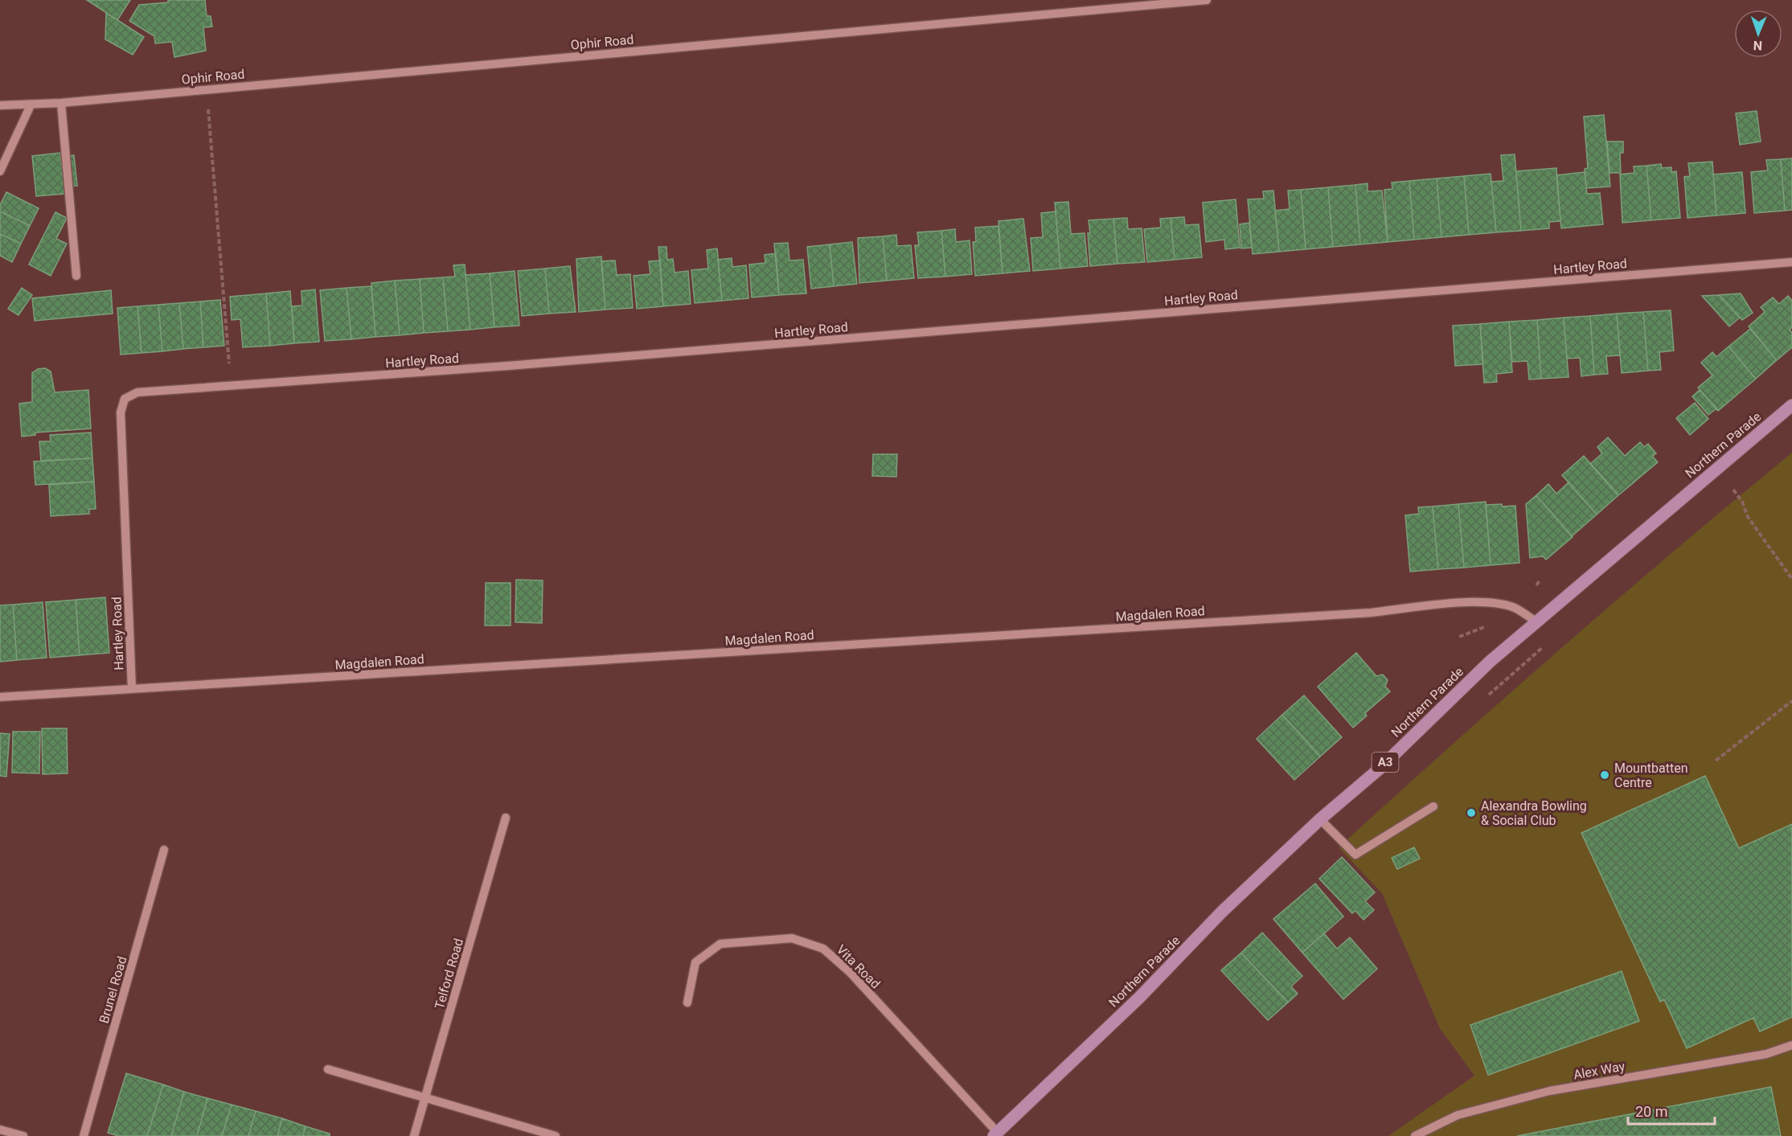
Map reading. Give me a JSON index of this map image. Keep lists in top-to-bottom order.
{
  "streets": {
    "main road": ["Northern Parade", "A3"],
    "street": [
      "Ophir Road",
      "Hartley Road",
      "Magdalen Road",
      "Vita Road",
      "Telford Road",
      "Brunel Road",
      "Alex Way"
    ]
  },
  "crossings": [
    ["Hartley Road", "Magdalen Road"],
    ["Northern Parade", "Magdalen Road"],
    ["Northern Parade", "Vita Road"]
  ],
  "places": ["Mountbatten Centre", "Alexandra Bowling & Social Club"],
  "scale_bar": "20 m",
  "north": "bottom"
}
